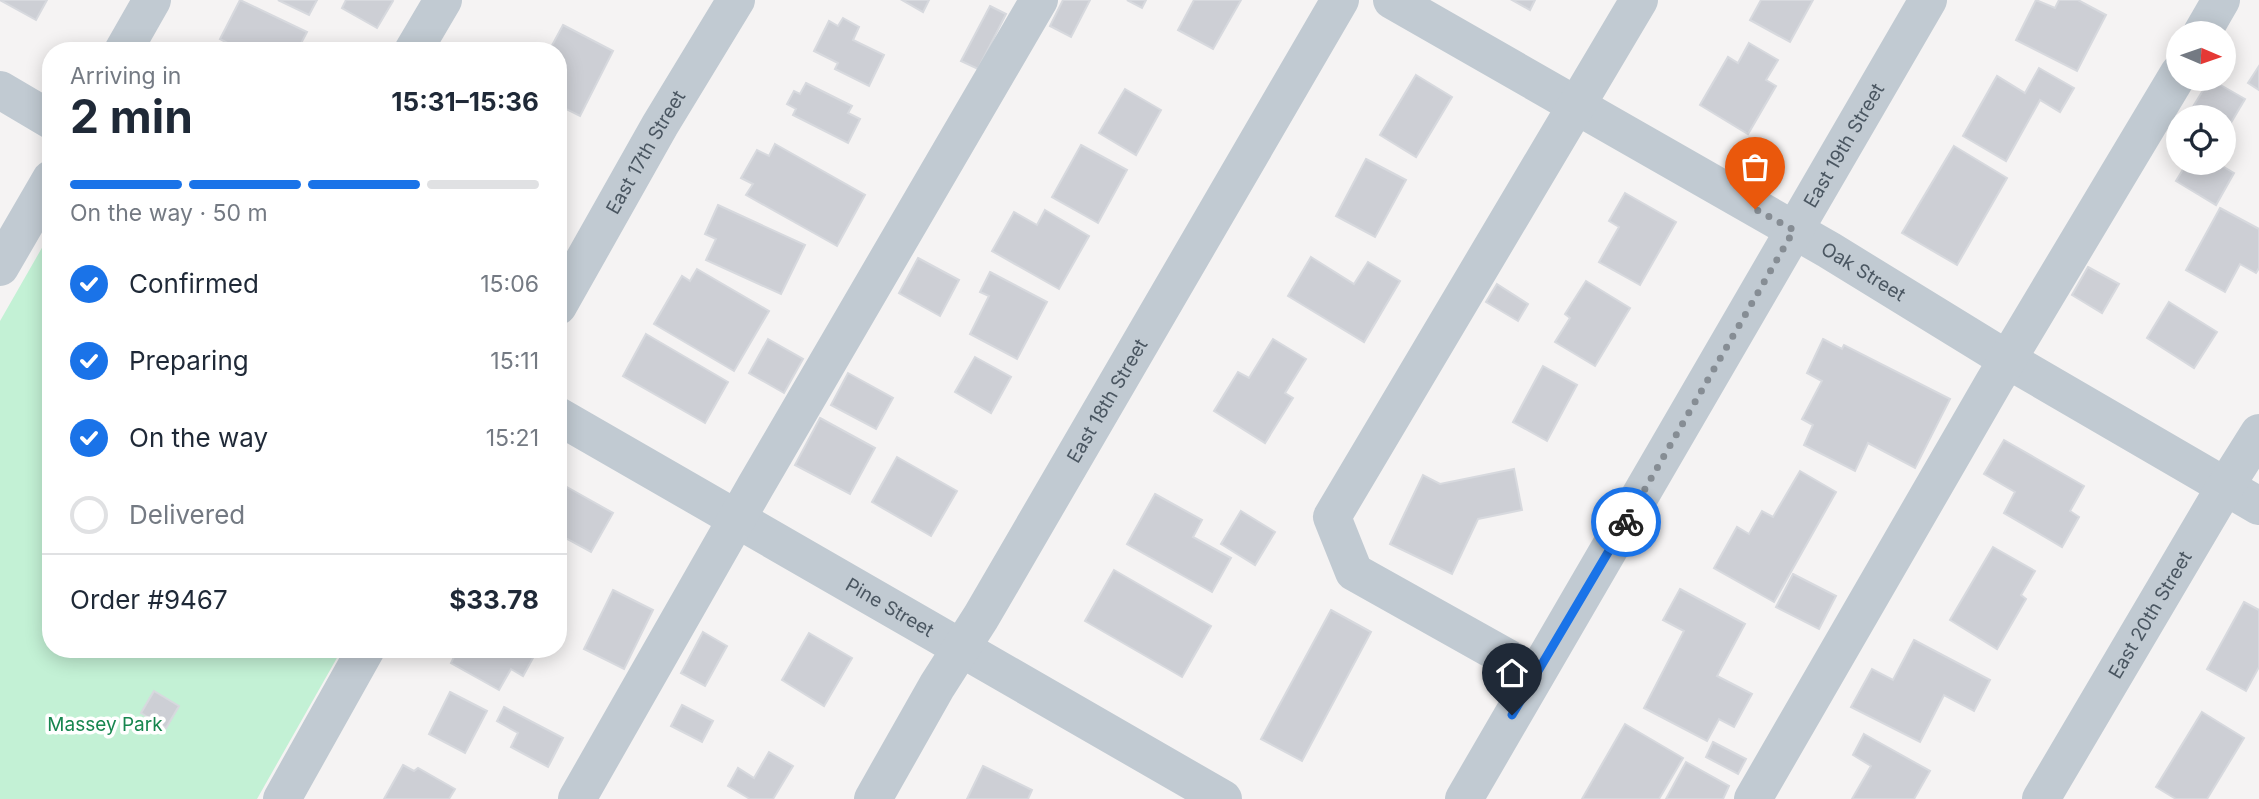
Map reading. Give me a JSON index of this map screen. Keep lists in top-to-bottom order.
{
  "streets": {
    "street": [
      "East 19th Street",
      "East 17th Street",
      "Oak Street",
      "East 18th Street",
      "Pine Street",
      "East 20th Street"
    ]
  },
  "crossings": [
    ["East 19th Street", "Oak Street"],
    ["Oak Street", "East 20th Street"],
    ["East 18th Street", "Pine Street"]
  ],
  "parks": ["Massey Park"],
  "north": "right",
  "page": {
    "heading": ["2 min", "Arriving in", "15:31–15:36"],
    "panel": ["Order #9467", "$33.78"],
    "bar": "On the way · 50 m",
    "list": [
      ["Confirmed", "15:06"],
      ["Preparing", "15:11"],
      ["On the way", "15:21"],
      "Delivered"
    ]
  }
}
